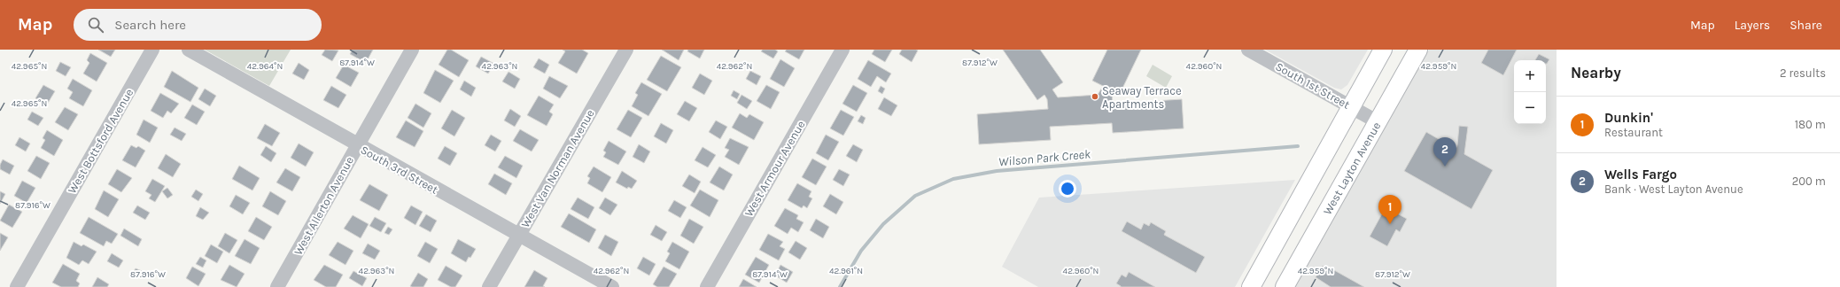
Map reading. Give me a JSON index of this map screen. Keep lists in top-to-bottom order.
{
  "streets": {
    "main road": ["West Layton Avenue"],
    "street": [
      "South 1st Street",
      "West Bottsford Avenue",
      "West Van Norman Avenue",
      "West Armour Avenue",
      "South 3rd Street",
      "West Allerton Avenue"
    ]
  },
  "crossings": [
    ["South 1st Street", "West Layton Avenue"],
    ["West Van Norman Avenue", "South 3rd Street"],
    ["South 3rd Street", "West Allerton Avenue"]
  ],
  "water": ["Wilson Park Creek"],
  "places": ["Seaway Terrace Apartments"],
  "page": {
    "header": "Map",
    "search": "Search here",
    "nav": ["Map", "Layers", "Share"],
    "heading": ["Nearby", "2 results"],
    "map_buttons": ["+", "−"],
    "list": [
      {
        "mark": "1",
        "name": "Dunkin'",
        "note": "Restaurant",
        "value": "180 m"
      },
      {
        "mark": "2",
        "name": "Wells Fargo",
        "note": "Bank · West Layton Avenue",
        "value": "200 m"
      }
    ],
    "pins": ["2", "1"]
  },
  "coordinates": [
    "87.914°W",
    "87.912°W",
    "42.965°N",
    "42.964°N",
    "42.963°N",
    "42.962°N",
    "42.960°N",
    "42.959°N",
    "87.916°W",
    "42.961°N"
  ]
}
